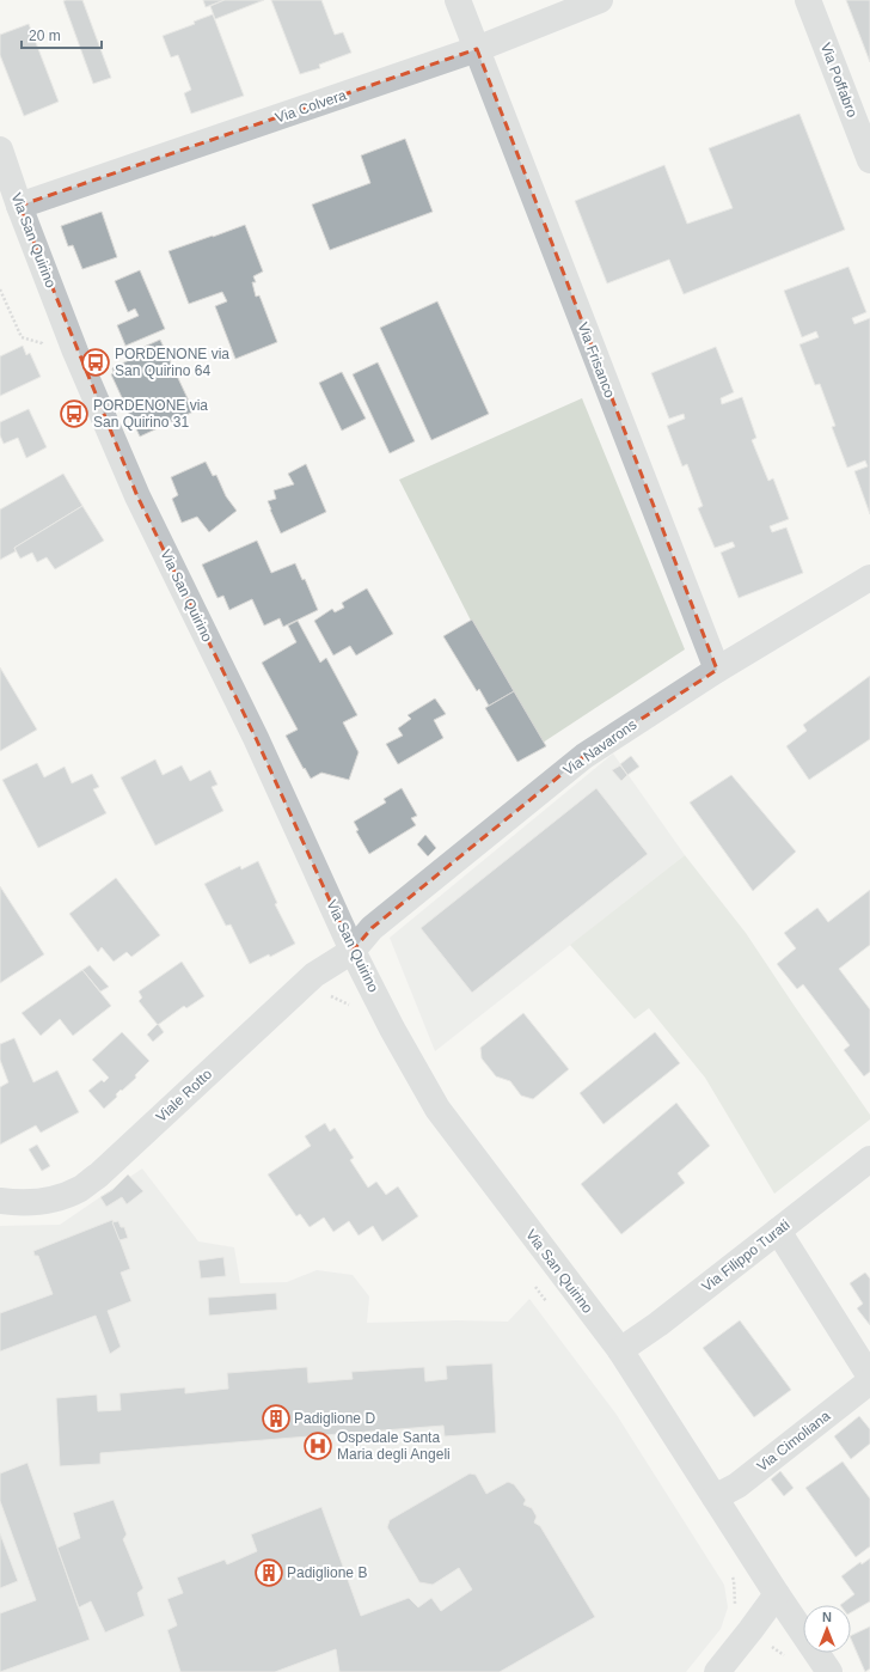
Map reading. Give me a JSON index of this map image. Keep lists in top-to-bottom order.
{
  "streets": {
    "street": [
      "Via Poffabro",
      "Via Colvera",
      "Via San Quirino",
      "Via Frisanco",
      "Via Navarons",
      "Viale Rotto",
      "Via Filippo Turati",
      "Via Cimoliana"
    ]
  },
  "crossings": [
    ["Via Colvera", "Via San Quirino"],
    ["Via Colvera", "Via Frisanco"],
    ["Via San Quirino", "Via Navarons"],
    ["Via San Quirino", "Viale Rotto"],
    ["Via San Quirino", "Via Filippo Turati"],
    ["Via San Quirino", "Via Cimoliana"],
    ["Via Frisanco", "Via Navarons"],
    ["Via Navarons", "Viale Rotto"]
  ],
  "places": {
    "bus stop": ["PORDENONE via San Quirino 64", "PORDENONE via San Quirino 31"],
    "building": ["Padiglione D", "Padiglione B"],
    "hospital": ["Ospedale Santa Maria degli Angeli"]
  },
  "scale_bar": "20 m",
  "north": "top"
}
